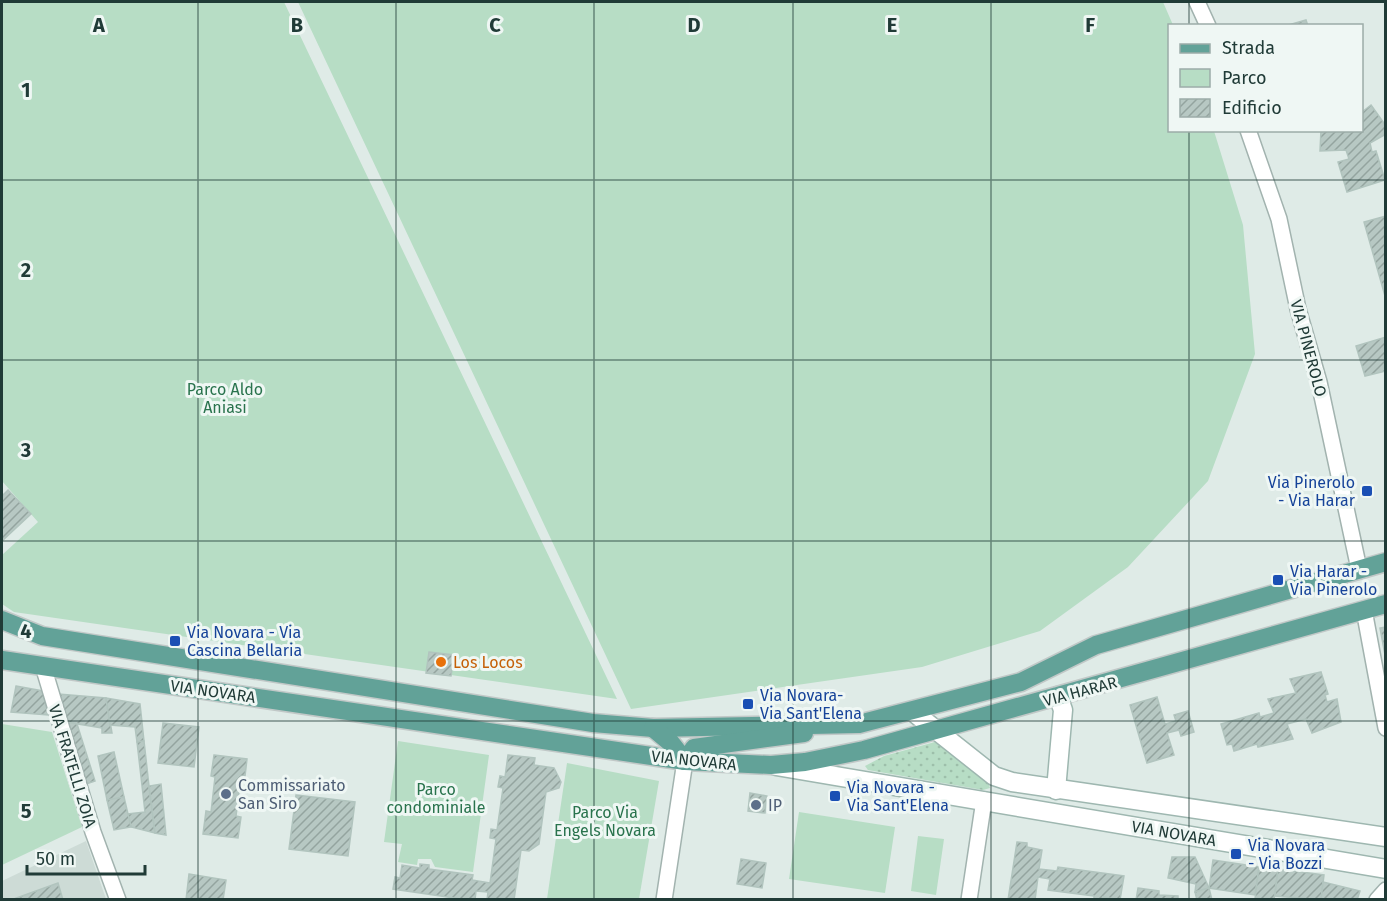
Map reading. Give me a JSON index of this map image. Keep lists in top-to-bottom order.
{
  "streets": {
    "main road": ["VIA NOVARA", "VIA HARAR"],
    "street": ["VIA PINEROLO", "VIA FRATELLI ZOIA"]
  },
  "crossings": [
    ["VIA PINEROLO", "VIA HARAR"],
    ["VIA NOVARA", "VIA HARAR"],
    ["VIA NOVARA", "VIA FRATELLI ZOIA"]
  ],
  "parks": ["Parco Aldo Aniasi", "Parco condominiale", "Parco Via Engels Novara"],
  "places": {
    "transit": [
      "Via Pinerolo - Via Harar",
      "Via Harar - Via Pinerolo",
      "Via Novara - Via Cascina Bellaria",
      "Via Novara- Via Sant'Elena",
      "Via Novara - Via Sant'Elena",
      "Via Novara - Via Bozzi"
    ],
    "other": ["Los Locos", "Commissariato San Siro", "IP"]
  },
  "legend": ["Strada", "Parco", "Edificio"],
  "scale_bar": "50 m",
  "grid": {
    "columns": [
      "A",
      "B",
      "C",
      "D",
      "E",
      "F"
    ],
    "rows": [
      "1",
      "2",
      "3",
      "4",
      "5"
    ]
  }
}
